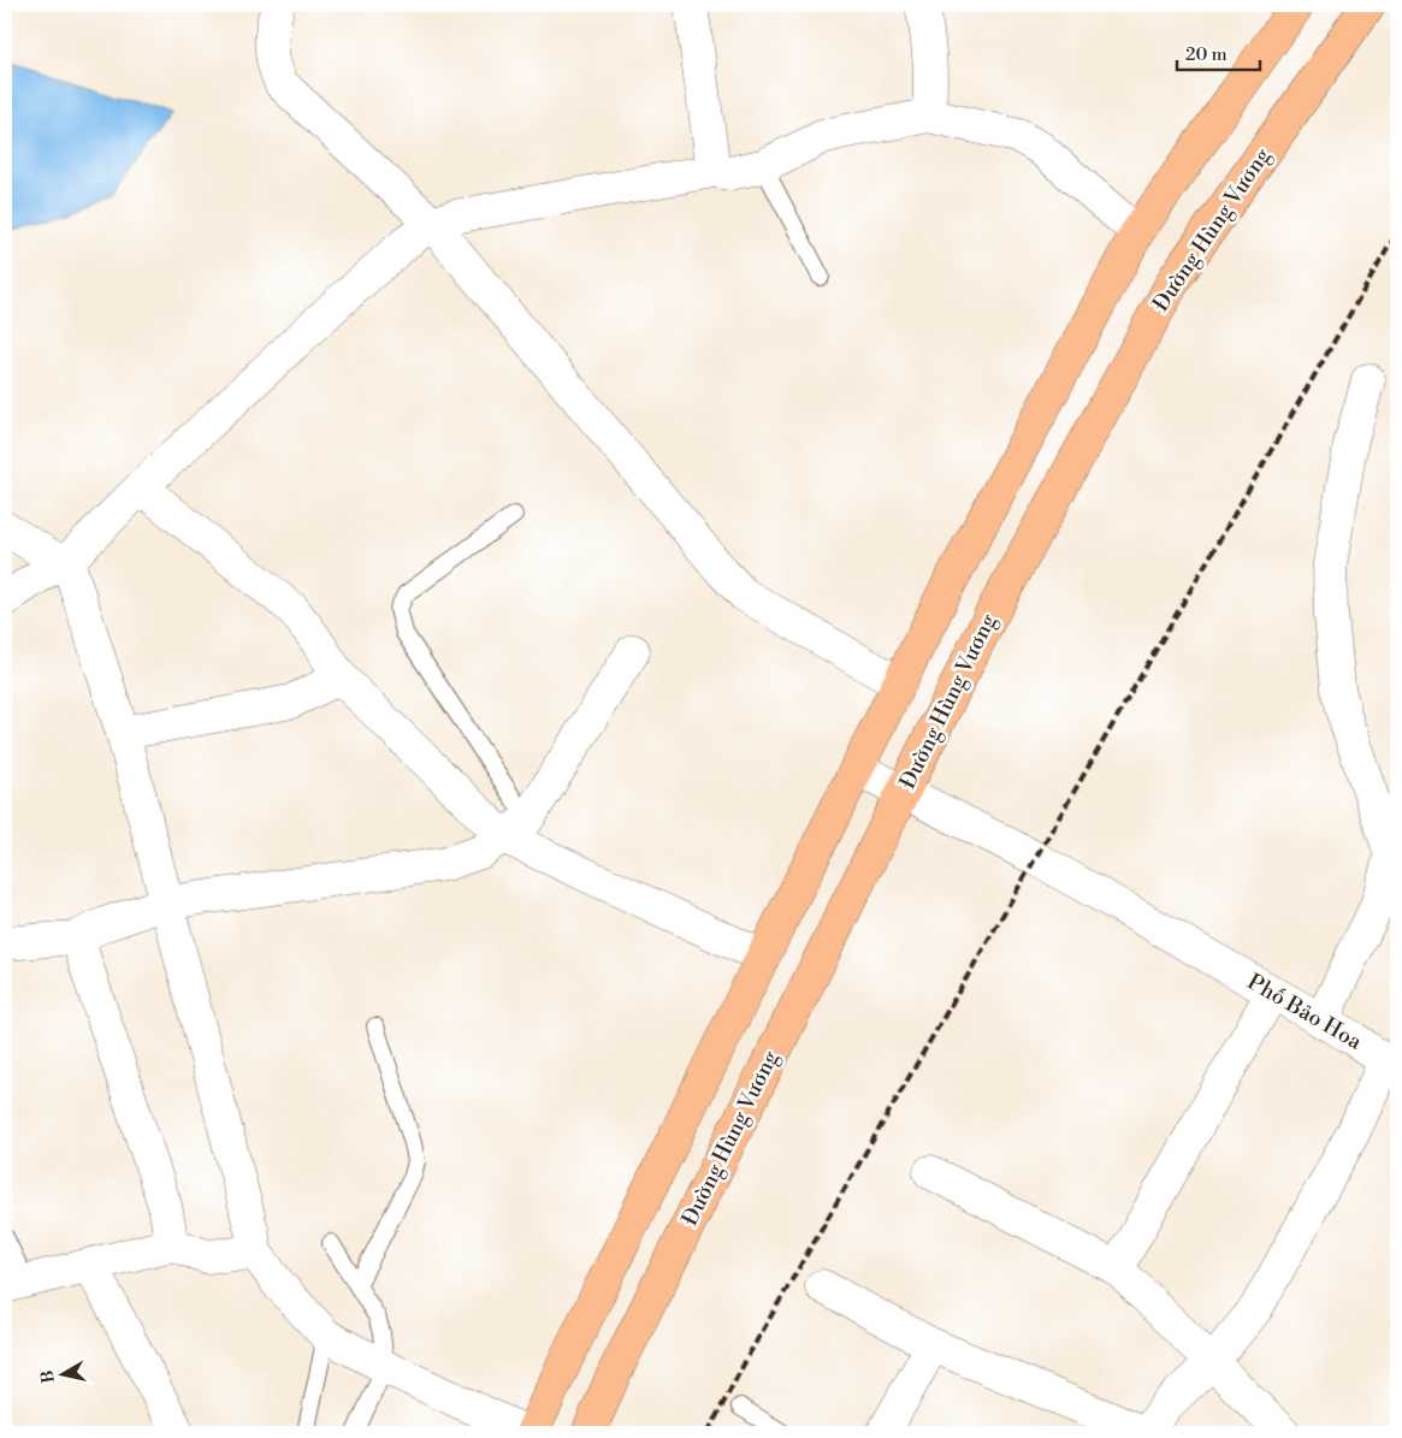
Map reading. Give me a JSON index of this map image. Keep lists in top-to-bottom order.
{
  "streets": {
    "main road": ["Đường Hùng Vương"],
    "street": ["Phố Bảo Hoa"]
  },
  "crossings": [
    ["Đường Hùng Vương", "Phố Bảo Hoa"]
  ],
  "scale_bar": "20 m",
  "north": "left"
}
